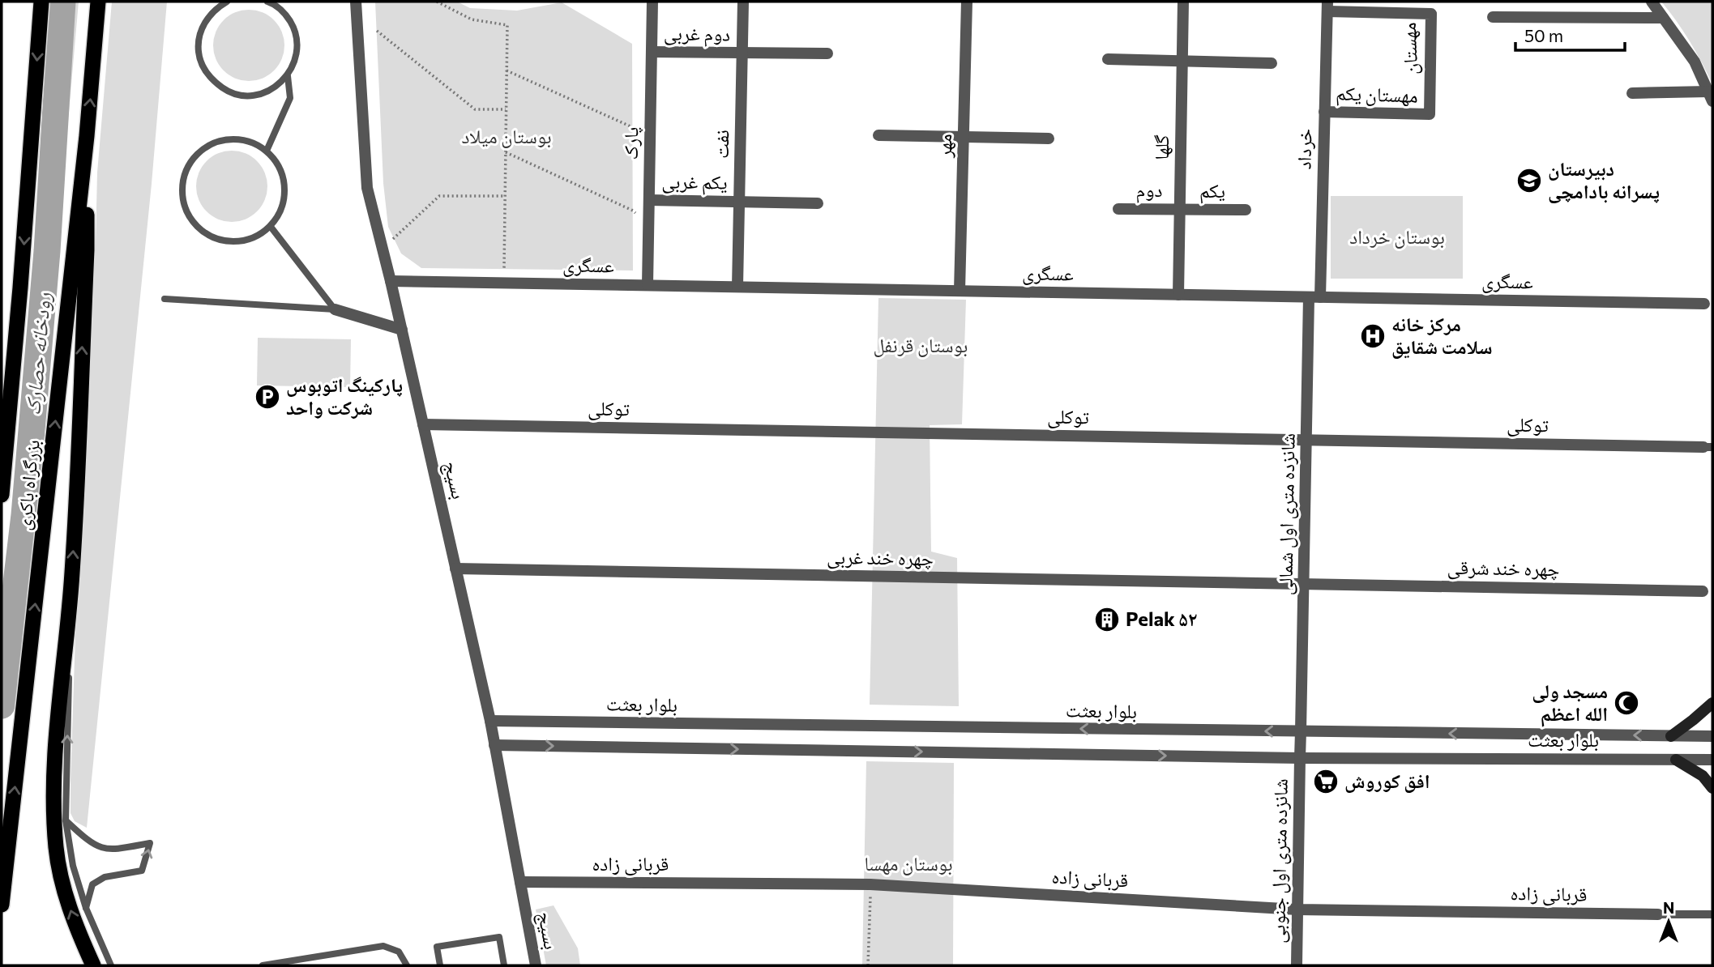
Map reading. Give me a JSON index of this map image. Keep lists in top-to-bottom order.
{
  "streets": {
    "highway": ["بزرگراه باکری"],
    "street": [
      "دوم غربی",
      "مهستان",
      "مهستان یکم",
      "پارک",
      "نفت",
      "مهر",
      "گلها",
      "خرداد",
      "یکم غربی",
      "دوم",
      "یکم",
      "عسگری",
      "توکلی",
      "بسیج",
      "شانزده متری اول شمالی",
      "چهره خند غربی",
      "چهره خند شرقی",
      "بلوار بعثت",
      "شانزده متری اول جنوبی",
      "قربانی زاده"
    ]
  },
  "crossings": [
    ["دوم غربی", "پارک"],
    ["دوم غربی", "نفت"],
    ["مهستان", "مهستان یکم"],
    ["مهستان", "خرداد"],
    ["مهستان یکم", "خرداد"],
    ["پارک", "یکم غربی"],
    ["پارک", "عسگری"],
    ["نفت", "یکم غربی"],
    ["نفت", "عسگری"],
    ["مهر", "عسگری"],
    ["گلها", "دوم"],
    ["گلها", "یکم"],
    ["گلها", "عسگری"],
    ["خرداد", "عسگری"],
    ["خرداد", "شانزده متری اول شمالی"],
    ["دوم", "یکم"],
    ["عسگری", "بسیج"],
    ["عسگری", "شانزده متری اول شمالی"],
    ["توکلی", "بسیج"],
    ["توکلی", "شانزده متری اول شمالی"],
    ["بسیج", "چهره خند غربی"],
    ["بسیج", "بلوار بعثت"],
    ["بسیج", "قربانی زاده"],
    ["شانزده متری اول شمالی", "چهره خند غربی"],
    ["شانزده متری اول شمالی", "چهره خند شرقی"],
    ["شانزده متری اول شمالی", "بلوار بعثت"],
    ["شانزده متری اول شمالی", "شانزده متری اول جنوبی"],
    ["چهره خند غربی", "چهره خند شرقی"],
    ["بلوار بعثت", "شانزده متری اول جنوبی"],
    ["شانزده متری اول جنوبی", "قربانی زاده"]
  ],
  "water": ["رودخانه حصارک"],
  "parks": [
    "بوستان میلاد",
    "بوستان خرداد",
    "بوستان قرنفل",
    "بوستان مهسا"
  ],
  "places": {
    "school or university": ["دبیرستان پسرانه بادامچی"],
    "hospital": ["مرکز خانه سلامت شقایق"],
    "parking": ["پارکینگ اتوبوس شرکت واحد"],
    "building": ["Pelak ۵۲"],
    "mosque": ["مسجد ولی الله اعظم"],
    "supermarket": ["افق کوروش"]
  },
  "scale_bar": "50 m",
  "north": "top"
}
